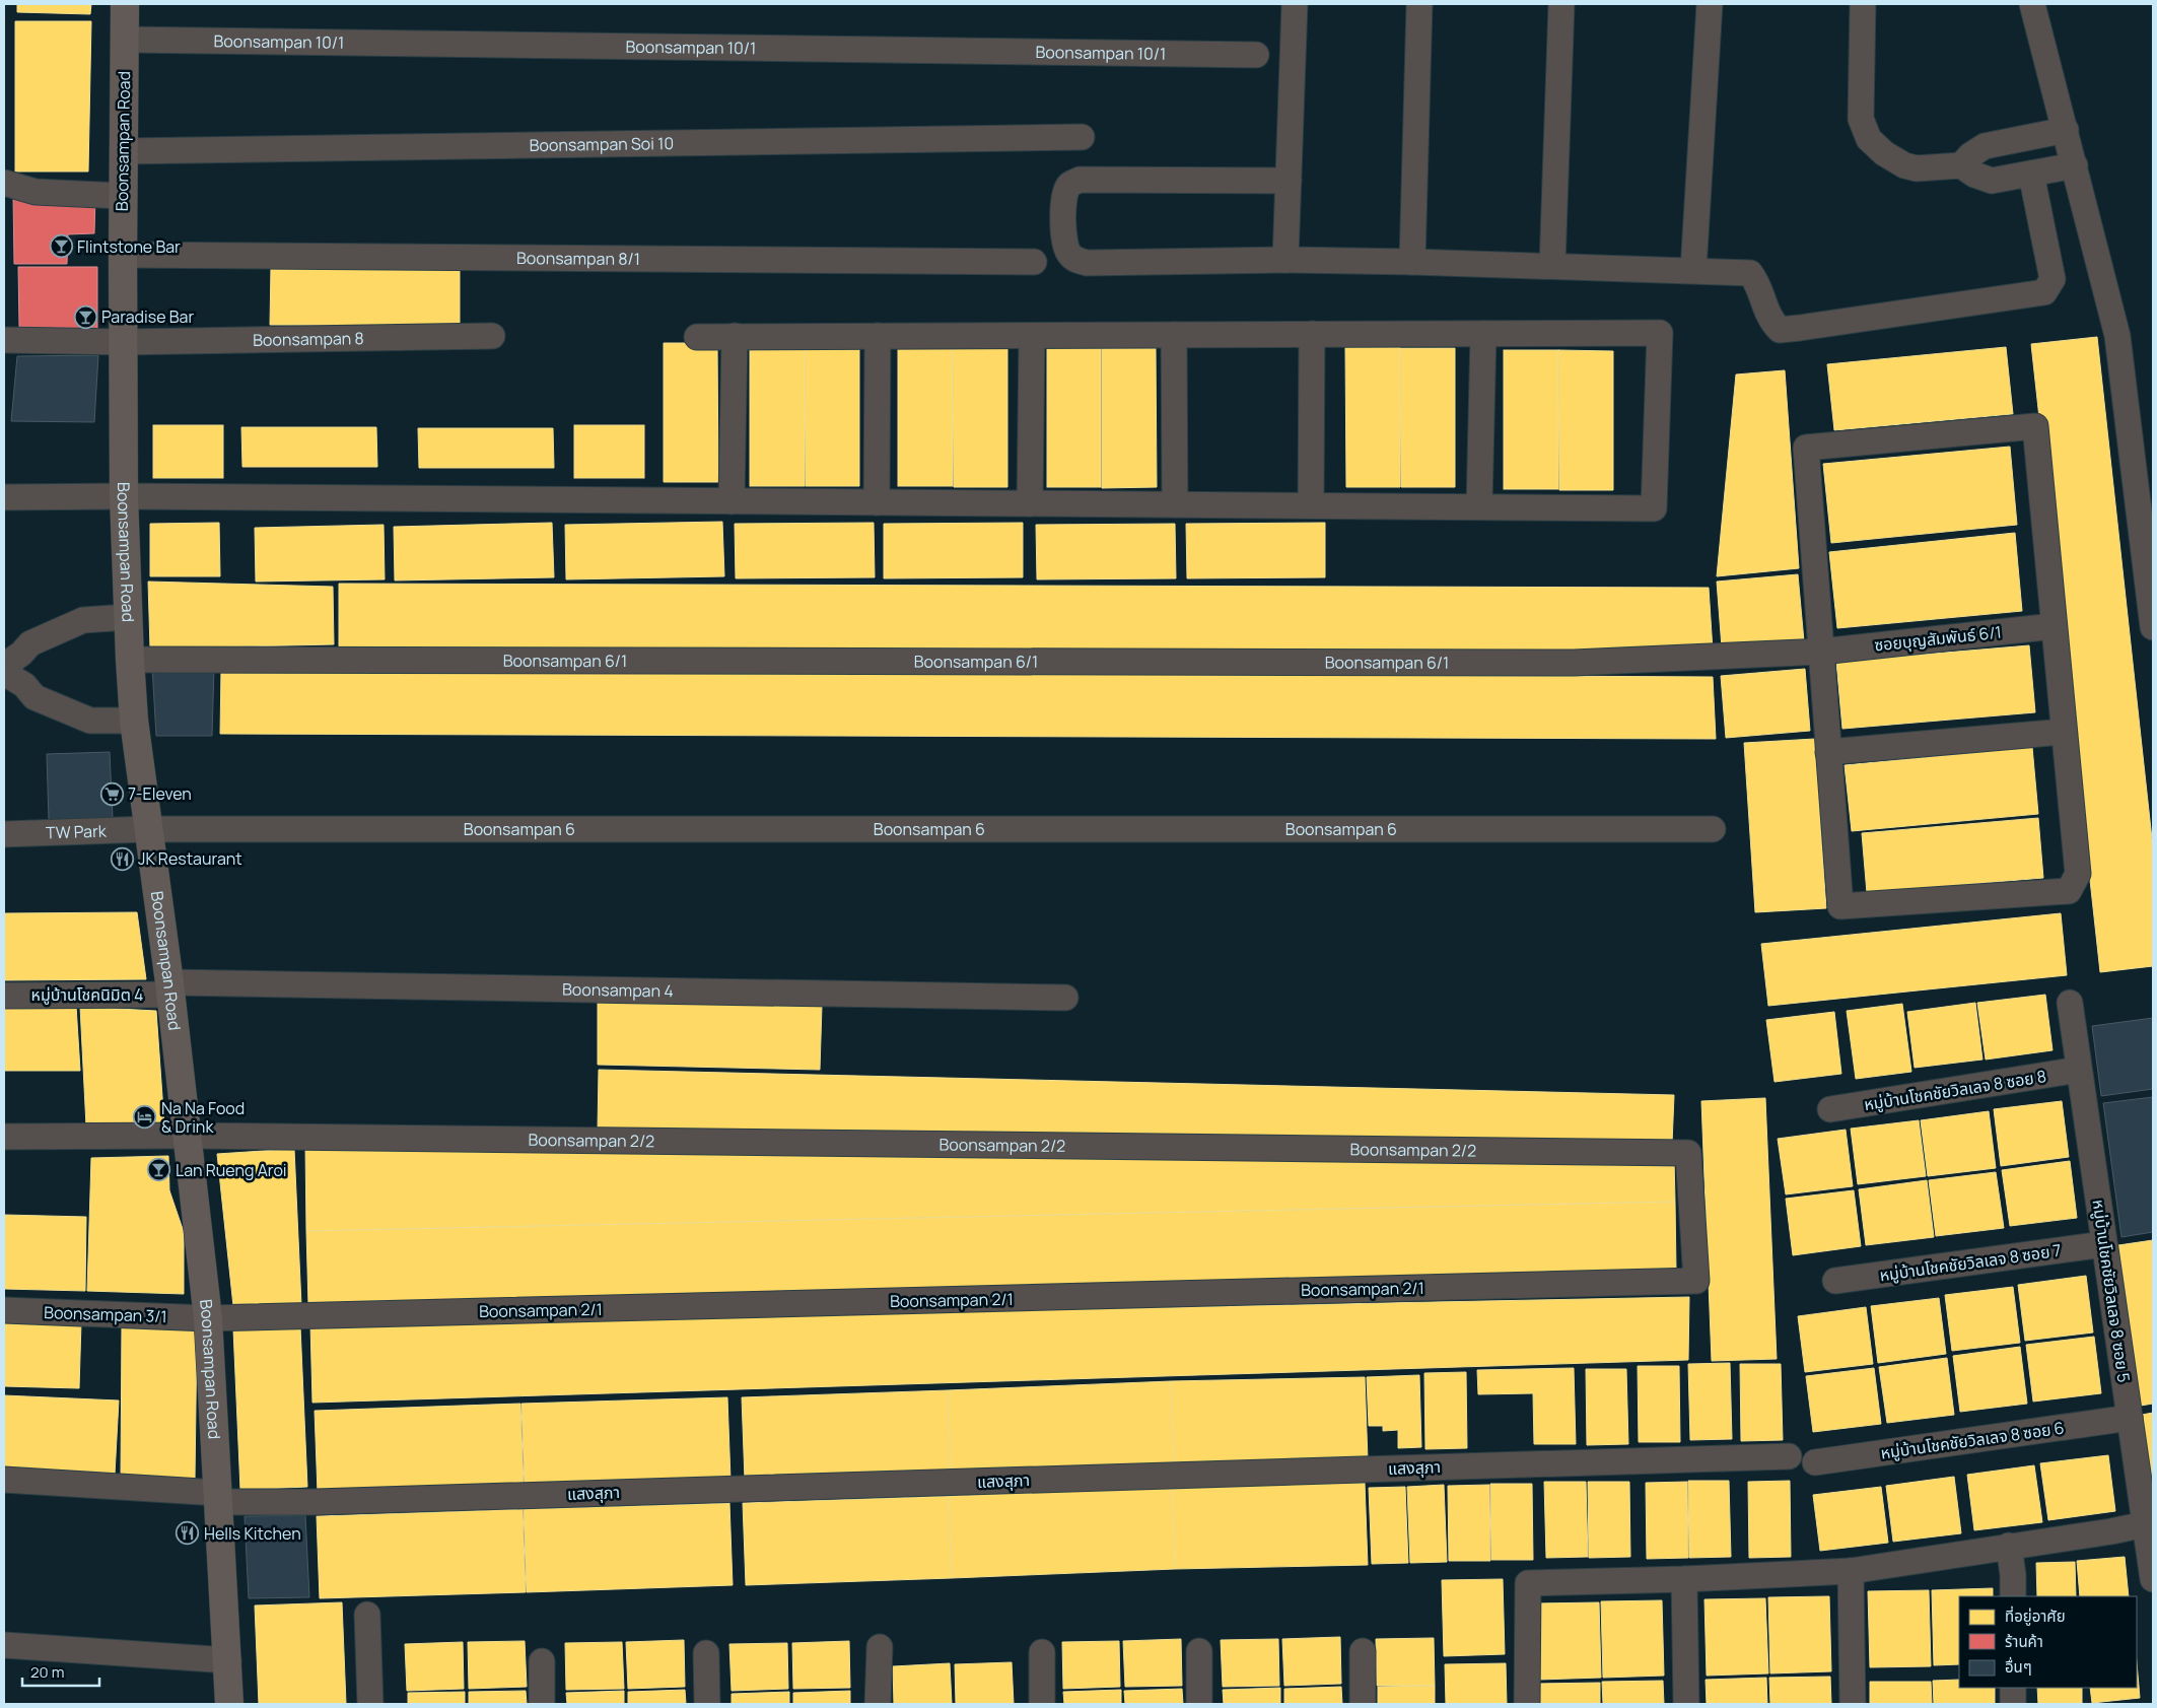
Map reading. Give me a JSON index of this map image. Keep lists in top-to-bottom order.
{
  "streets": {
    "street": [
      "Boonsampan 10/1",
      "Boonsampan Road",
      "Boonsampan Soi 10",
      "Boonsampan 8/1",
      "Boonsampan 8",
      "ซอยบุญสัมพันธ์ 6/1",
      "Boonsampan 6/1",
      "Boonsampan 6",
      "TW Park",
      "Boonsampan 4",
      "หมู่บ้านโชคนิมิต 4",
      "หมู่บ้านโชคชัยวิลเลจ 8 ซอย 8",
      "Boonsampan 2/2",
      "หมู่บ้านโชคชัยวิลเลจ 8 ซอย 7",
      "Boonsampan 2/1",
      "หมู่บ้านโชคชัยวิลเลจ 8 ซอย 5",
      "Boonsampan 3/1",
      "หมู่บ้านโชคชัยวิลเลจ 8 ซอย 6",
      "แสงสุภา"
    ]
  },
  "crossings": [
    ["Boonsampan 10/1", "Boonsampan Road"],
    ["Boonsampan Road", "Boonsampan Soi 10"],
    ["Boonsampan Road", "Boonsampan 8/1"],
    ["Boonsampan Road", "Boonsampan 8"],
    ["Boonsampan Road", "Boonsampan 6/1"],
    ["Boonsampan Road", "Boonsampan 6"],
    ["Boonsampan Road", "TW Park"],
    ["Boonsampan Road", "Boonsampan 4"],
    ["Boonsampan Road", "หมู่บ้านโชคนิมิต 4"],
    ["Boonsampan Road", "Boonsampan 2/2"],
    ["Boonsampan Road", "Boonsampan 2/1"],
    ["Boonsampan Road", "Boonsampan 3/1"],
    ["Boonsampan Road", "แสงสุภา"],
    ["ซอยบุญสัมพันธ์ 6/1", "Boonsampan 6/1"],
    ["Boonsampan 6", "TW Park"],
    ["Boonsampan 4", "หมู่บ้านโชคนิมิต 4"],
    ["หมู่บ้านโชคชัยวิลเลจ 8 ซอย 8", "หมู่บ้านโชคชัยวิลเลจ 8 ซอย 5"],
    ["Boonsampan 2/2", "Boonsampan 2/1"],
    ["หมู่บ้านโชคชัยวิลเลจ 8 ซอย 7", "หมู่บ้านโชคชัยวิลเลจ 8 ซอย 5"],
    ["Boonsampan 2/1", "Boonsampan 3/1"],
    ["หมู่บ้านโชคชัยวิลเลจ 8 ซอย 5", "หมู่บ้านโชคชัยวิลเลจ 8 ซอย 6"]
  ],
  "places": {
    "bar": ["Flintstone Bar", "Paradise Bar", "Lan Rueng Aroi"],
    "supermarket": ["7-Eleven"],
    "restaurant": ["JK Restaurant", "Hells Kitchen"],
    "hotel": ["Na Na Food & Drink"]
  },
  "legend": ["ที่อยู่อาศัย", "ร้านค้า", "อื่นๆ"],
  "scale_bar": "20 m"
}
